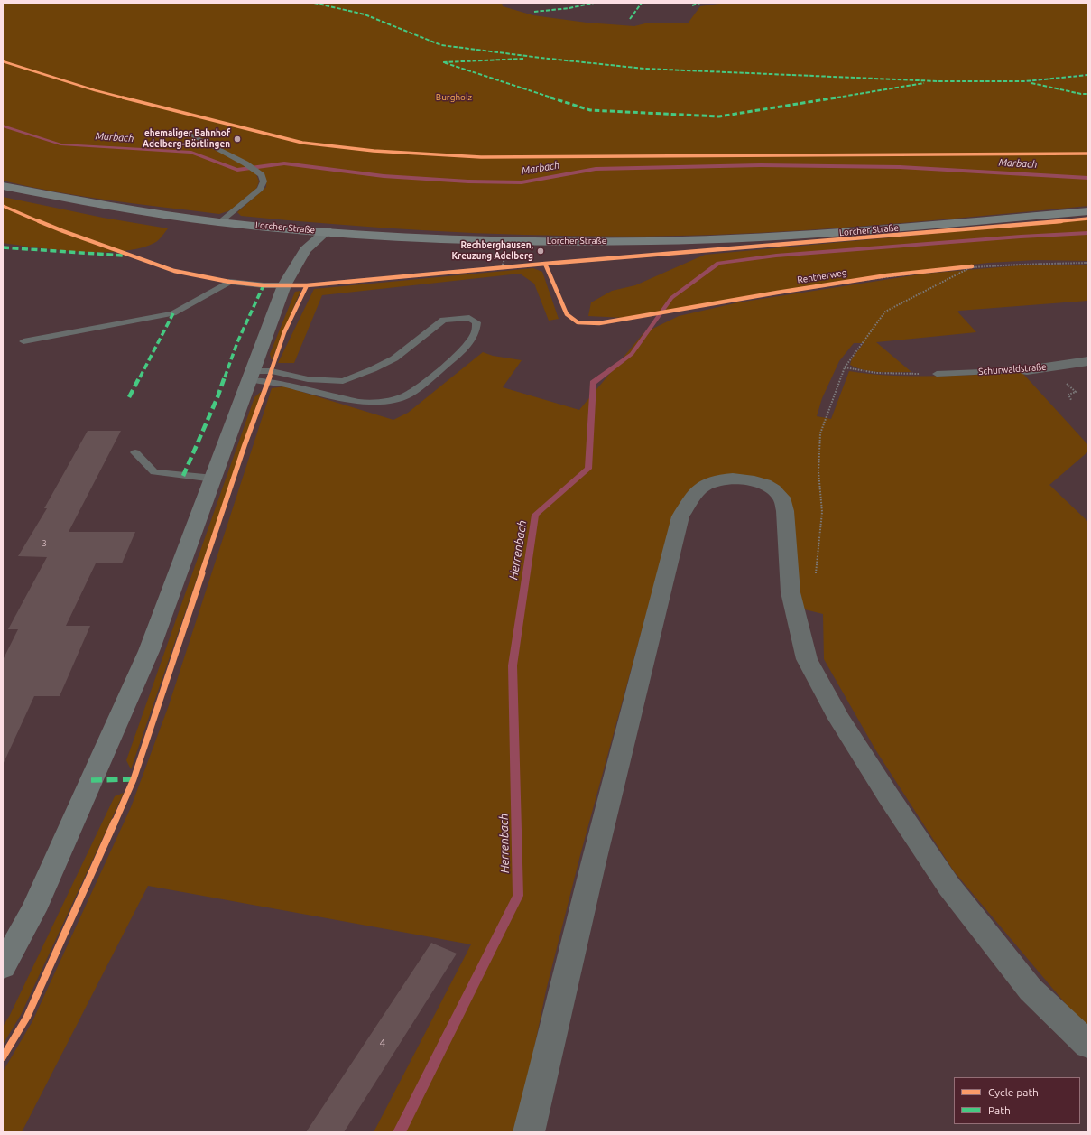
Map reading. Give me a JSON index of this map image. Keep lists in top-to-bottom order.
{
  "streets": {
    "main road": ["Lorcher Straße"],
    "street": ["Schurwaldstraße"],
    "cycle path": ["Rentnerweg"]
  },
  "water": ["Marbach", "Herrenbach"],
  "parks": ["Burgholz"],
  "places": ["ehemaliger Bahnhof Adelberg-Börtlingen", "Rechberghausen, Kreuzung Adelberg"],
  "house_numbers": ["3", "4"],
  "legend": ["Cycle path", "Path"]
}
